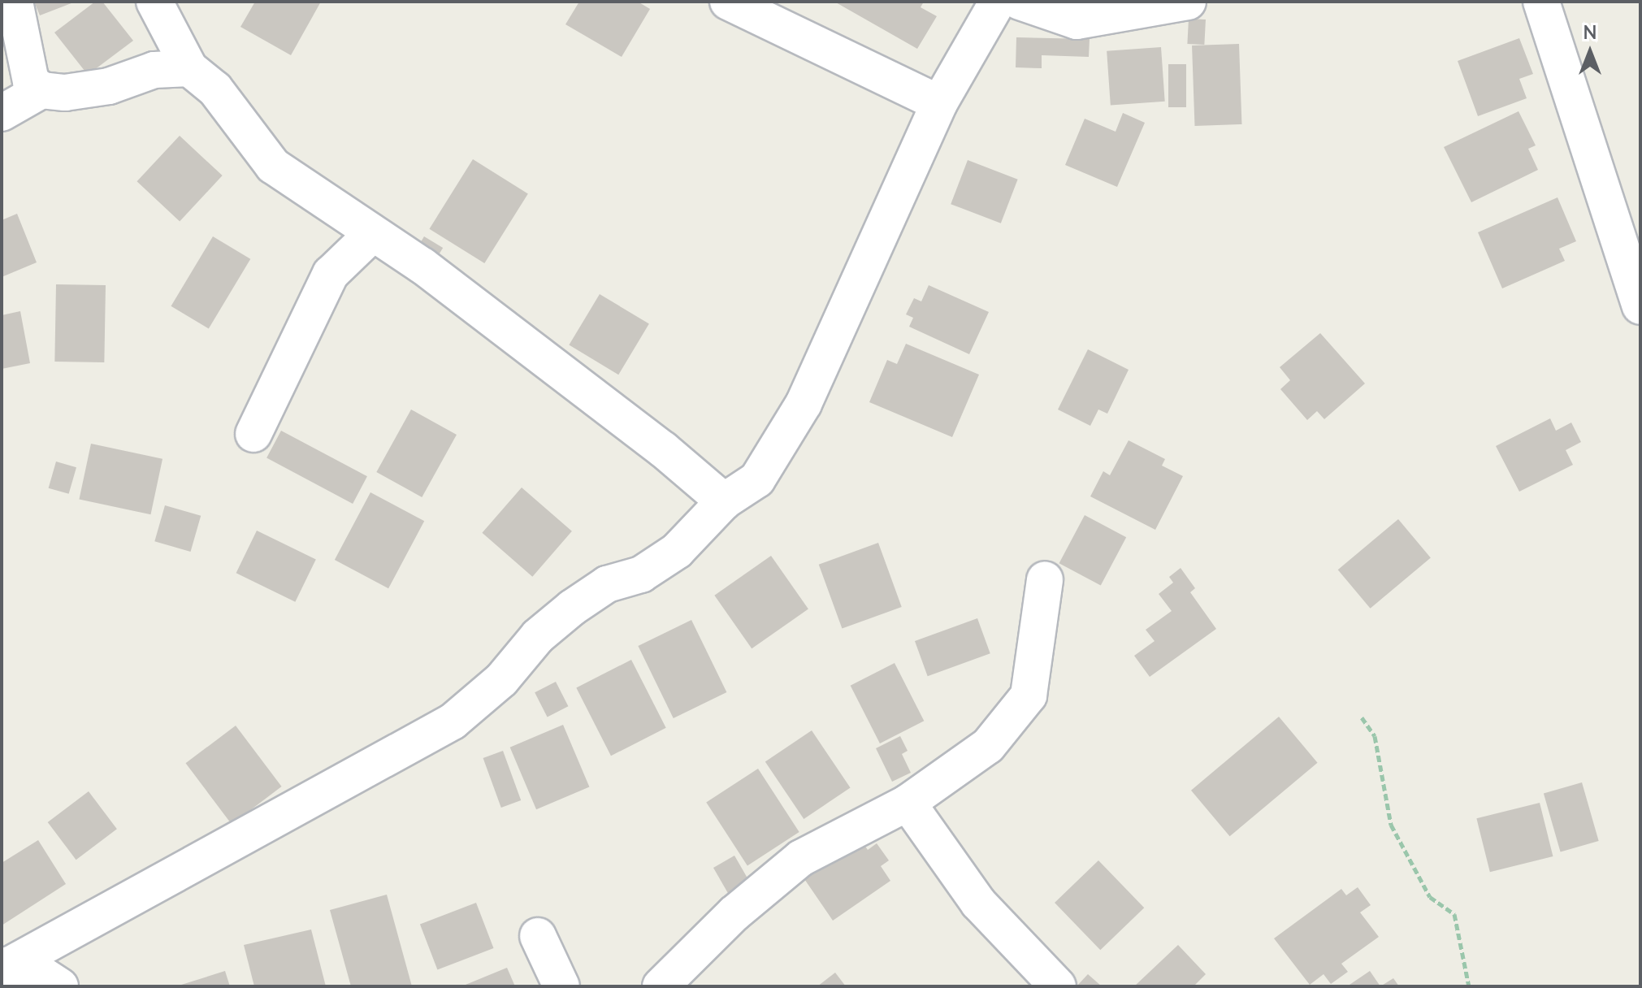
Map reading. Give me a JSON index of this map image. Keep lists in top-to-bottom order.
{
  "north": "top"
}
